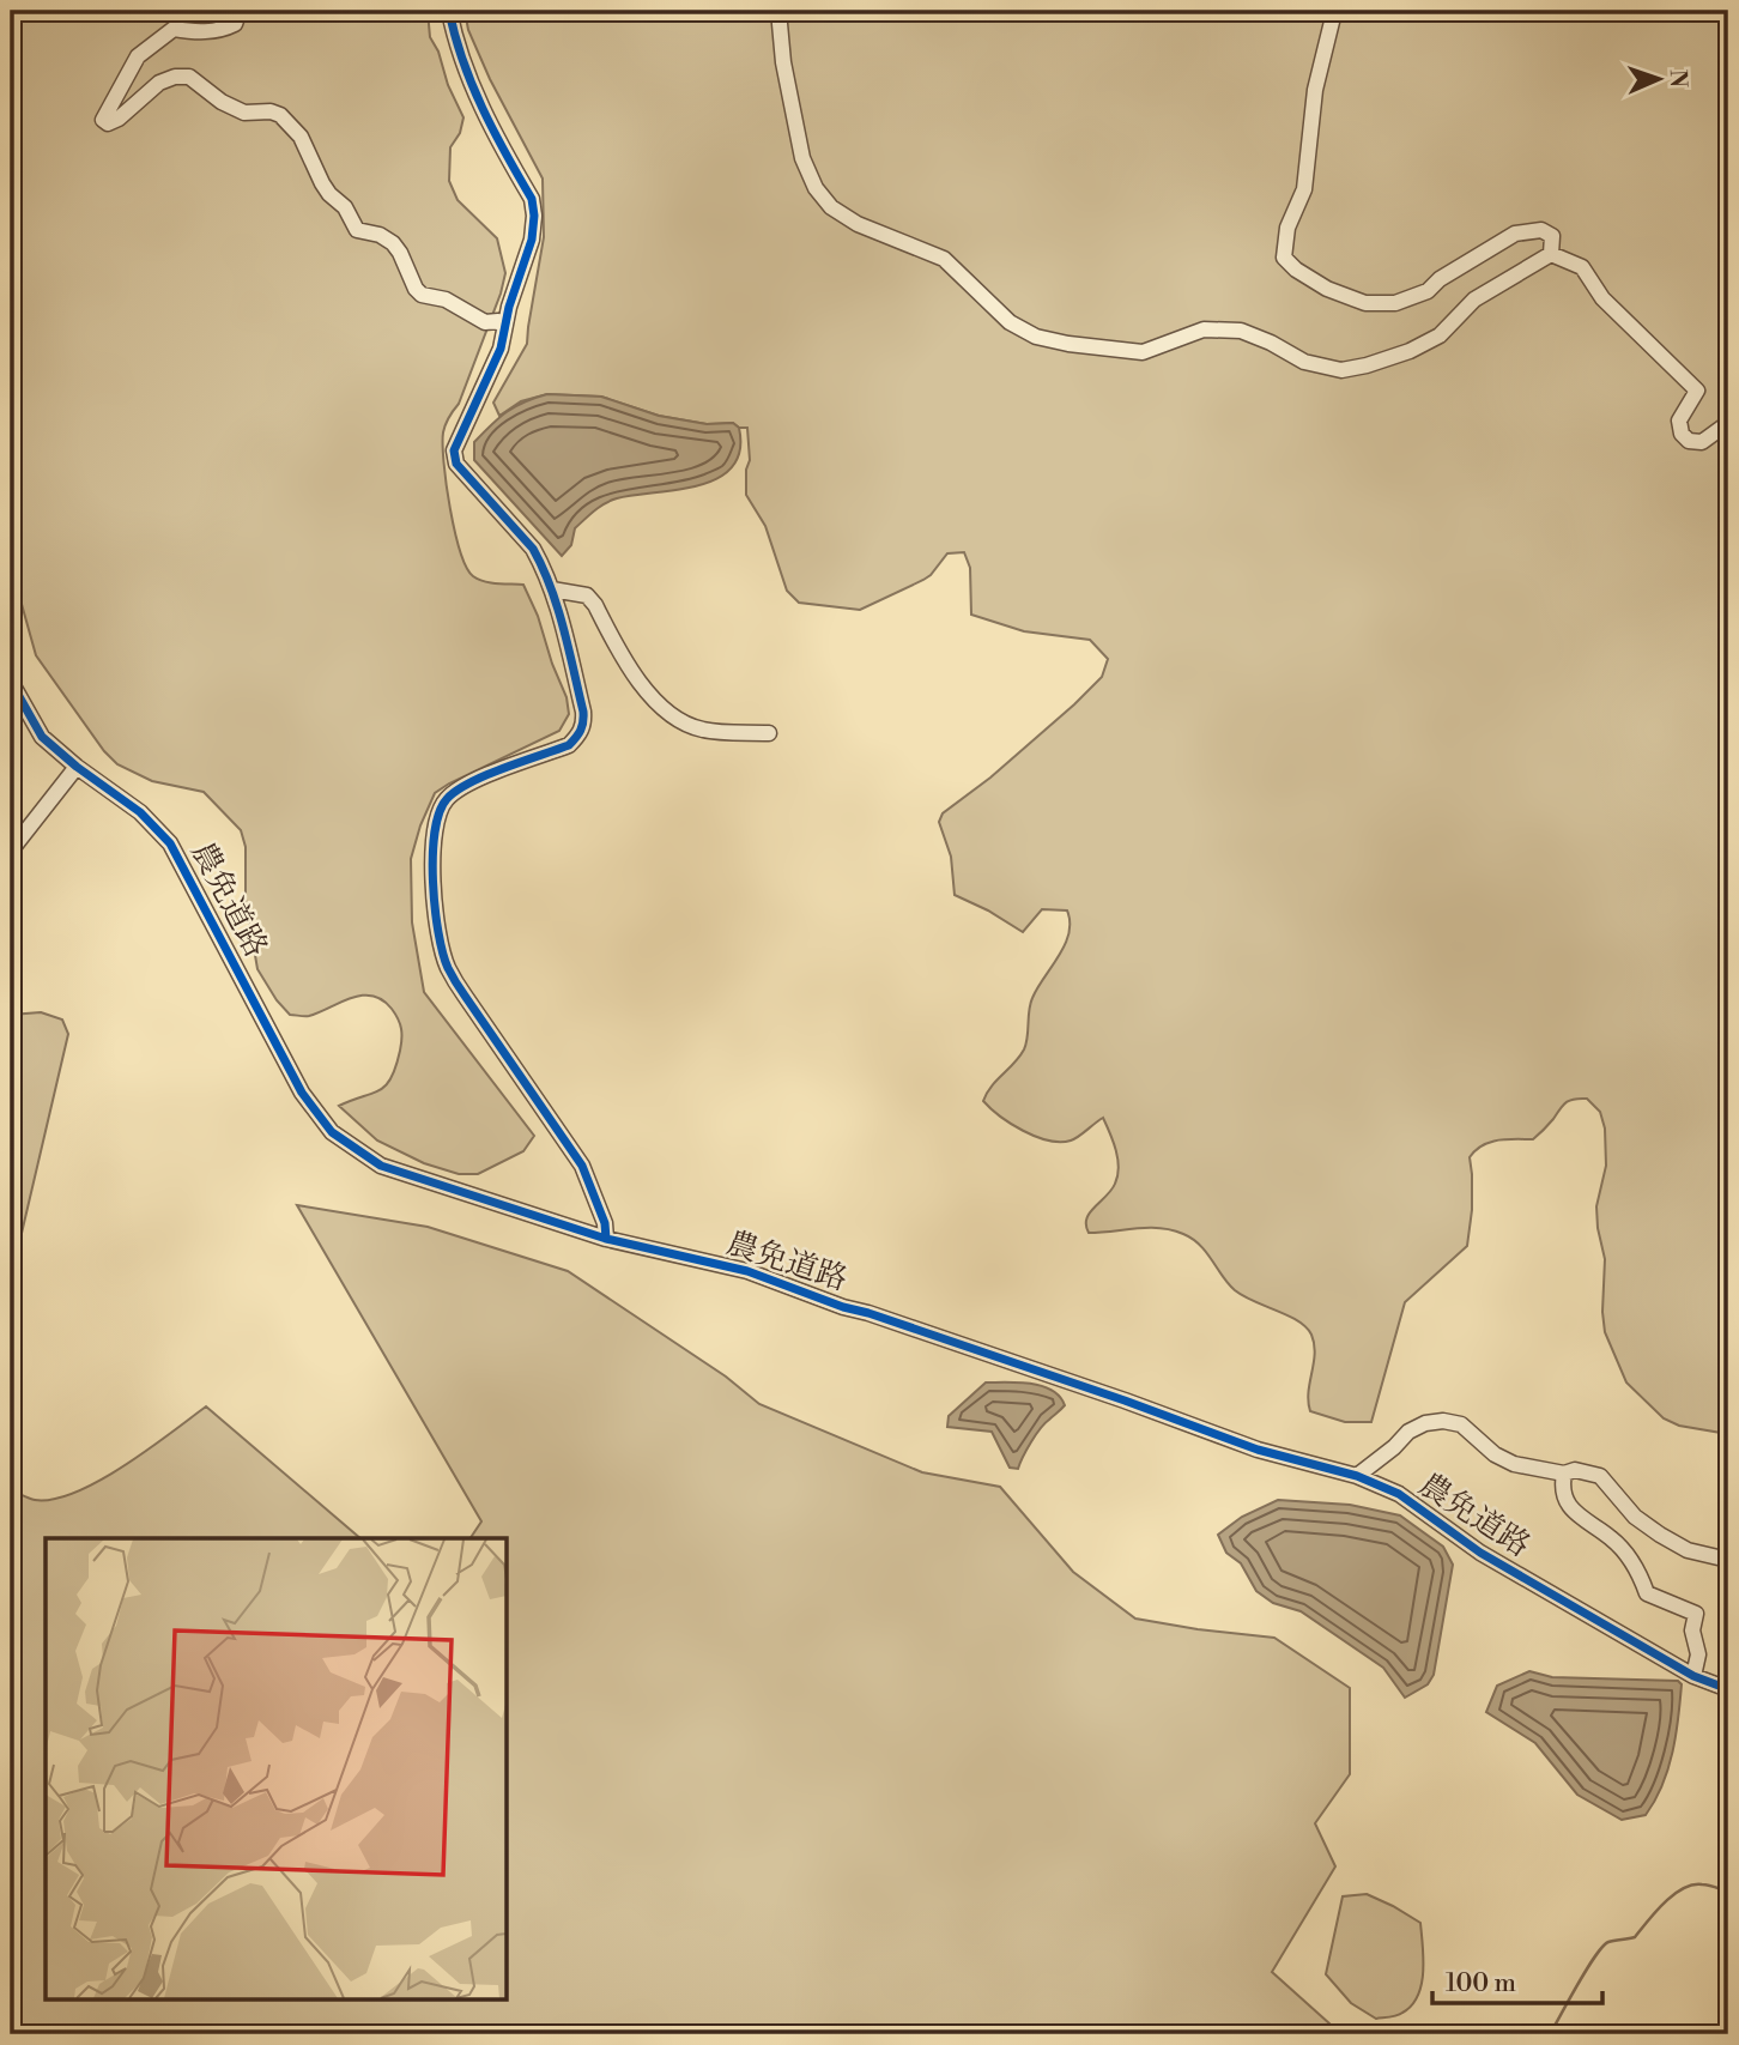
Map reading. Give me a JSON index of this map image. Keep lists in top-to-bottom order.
{
  "streets": {
    "street": ["農免道路"]
  },
  "scale_bar": "100 m",
  "north": "right"
}
